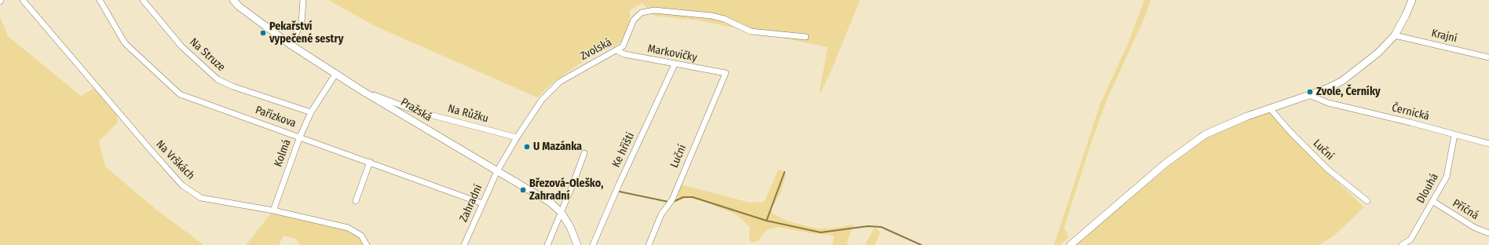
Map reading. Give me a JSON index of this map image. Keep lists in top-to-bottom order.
{
  "streets": {
    "street": [
      "Krajní",
      "Zvolská",
      "Markovičky",
      "Na Struze",
      "Pražská",
      "Černická",
      "Na Růžku",
      "Pařízkova",
      "Ke hřišti",
      "Luční",
      "Kolmá",
      "Na Vrškách",
      "Dlouhá",
      "Zahradní",
      "Příčná"
    ]
  },
  "crossings": [
    ["Zvolská", "Markovičky"],
    ["Zvolská", "Pražská"],
    ["Zvolská", "Na Růžku"],
    ["Zvolská", "Zahradní"],
    ["Markovičky", "Ke hřišti"],
    ["Markovičky", "Luční"],
    ["Na Struze", "Kolmá"],
    ["Pražská", "Na Růžku"],
    ["Pražská", "Kolmá"],
    ["Pražská", "Zahradní"],
    ["Černická", "Dlouhá"],
    ["Pařízkova", "Kolmá"],
    ["Pařízkova", "Zahradní"],
    ["Kolmá", "Na Vrškách"],
    ["Dlouhá", "Příčná"]
  ],
  "places": [
    "Pekařství vypečené sestry",
    "Zvole, Černíky",
    "U Mazánka",
    "Březová-Oleško, Zahradní"
  ]
}
